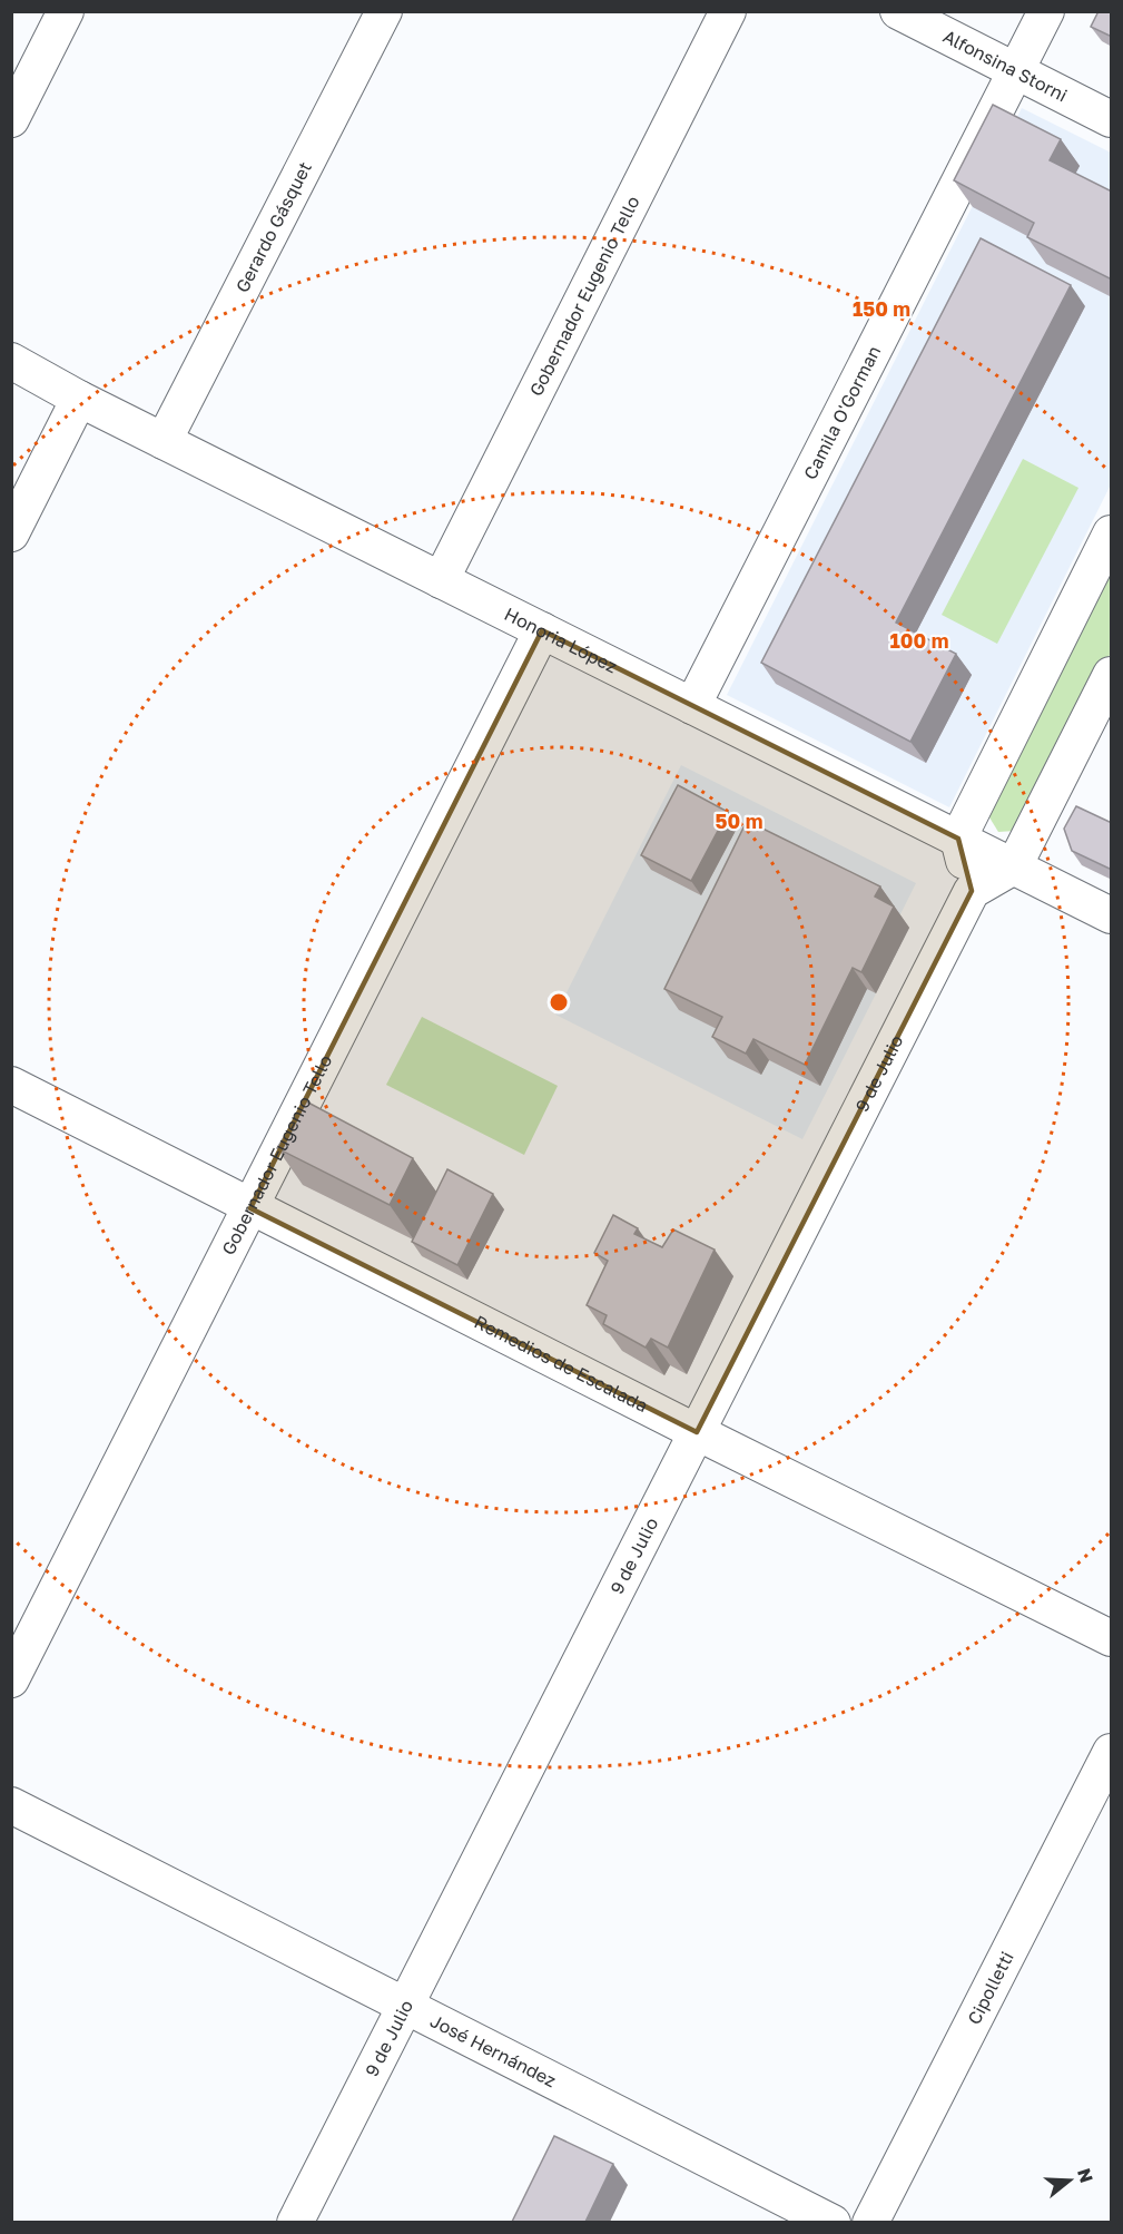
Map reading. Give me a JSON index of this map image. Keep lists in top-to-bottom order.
{
  "streets": {
    "street": [
      "Alfonsina Storni",
      "Gerardo Gásquet",
      "Gobernador Eugenio Tello",
      "Camila O'Gorman",
      "Honoria López",
      "9 de Julio",
      "Remedios de Escalada",
      "Cipolletti",
      "José Hernández"
    ]
  },
  "crossings": [
    ["Alfonsina Storni", "Camila O'Gorman"],
    ["Gerardo Gásquet", "Honoria López"],
    ["Gobernador Eugenio Tello", "Honoria López"],
    ["Gobernador Eugenio Tello", "Remedios de Escalada"],
    ["Camila O'Gorman", "Honoria López"],
    ["9 de Julio", "Remedios de Escalada"],
    ["9 de Julio", "José Hernández"]
  ],
  "north": "right",
  "rings": ["150 m", "100 m", "50 m"]
}
